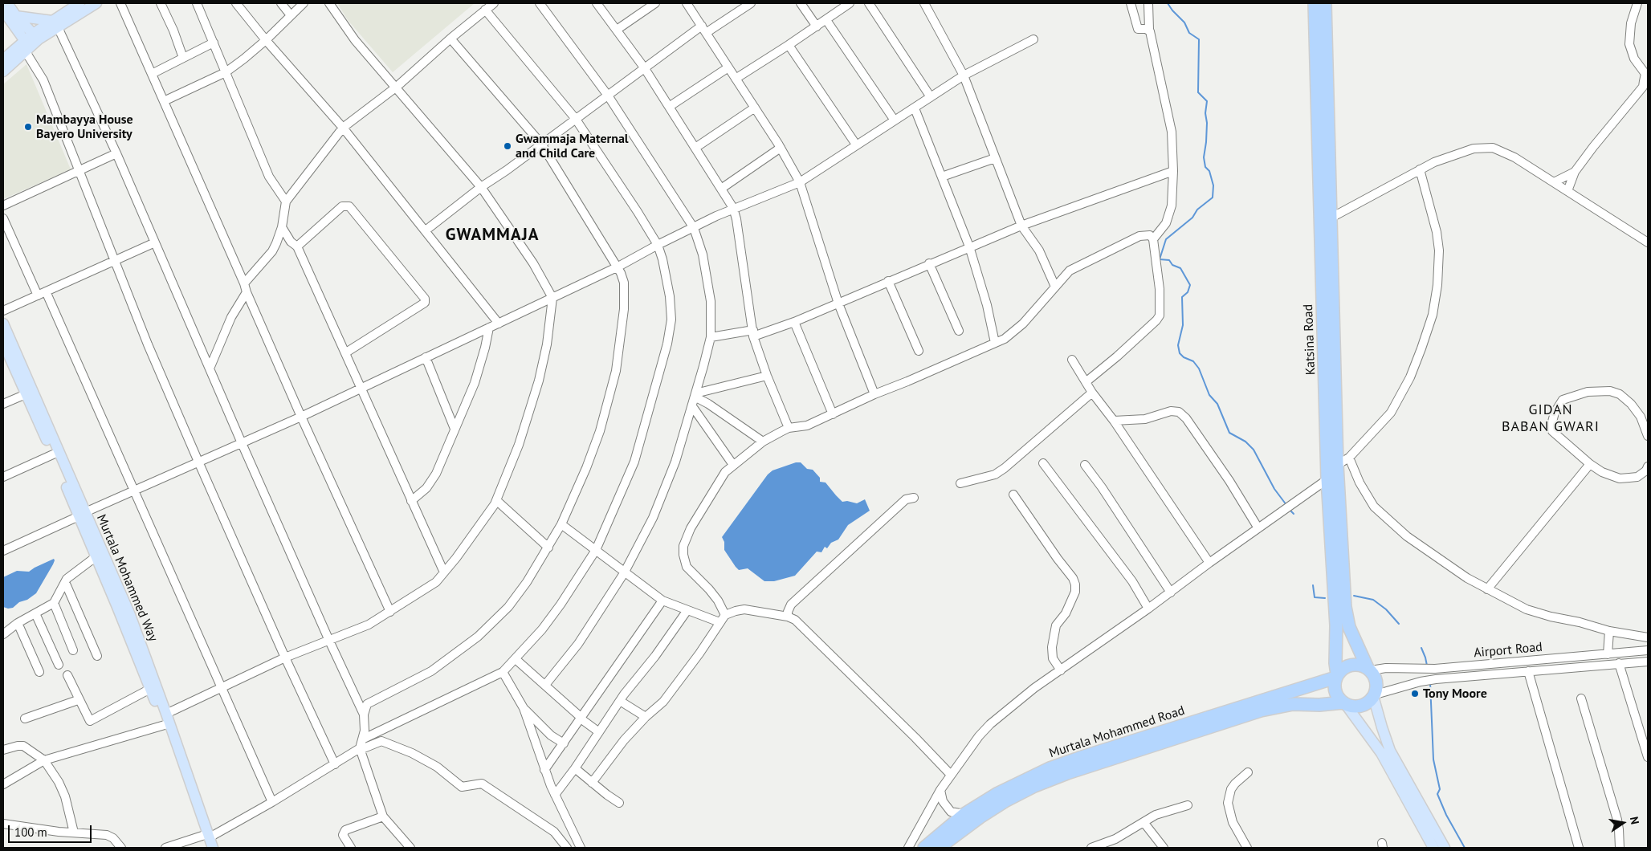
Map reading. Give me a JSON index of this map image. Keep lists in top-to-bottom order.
{
  "streets": {
    "highway": ["Katsina Road", "Murtala Mohammed Road"],
    "main road": ["Murtala Mohammed Way"],
    "street": ["Airport Road"]
  },
  "crossings": [
    ["Katsina Road", "Airport Road"],
    ["Katsina Road", "Murtala Mohammed Road"],
    ["Airport Road", "Murtala Mohammed Road"]
  ],
  "districts": ["GWAMMAJA", "GIDAN BABAN GWARI"],
  "places": ["Mambayya House Bayero University", "Gwammaja Maternal and Child Care", "Tony Moore"],
  "scale_bar": "100 m",
  "north": "right"
}
